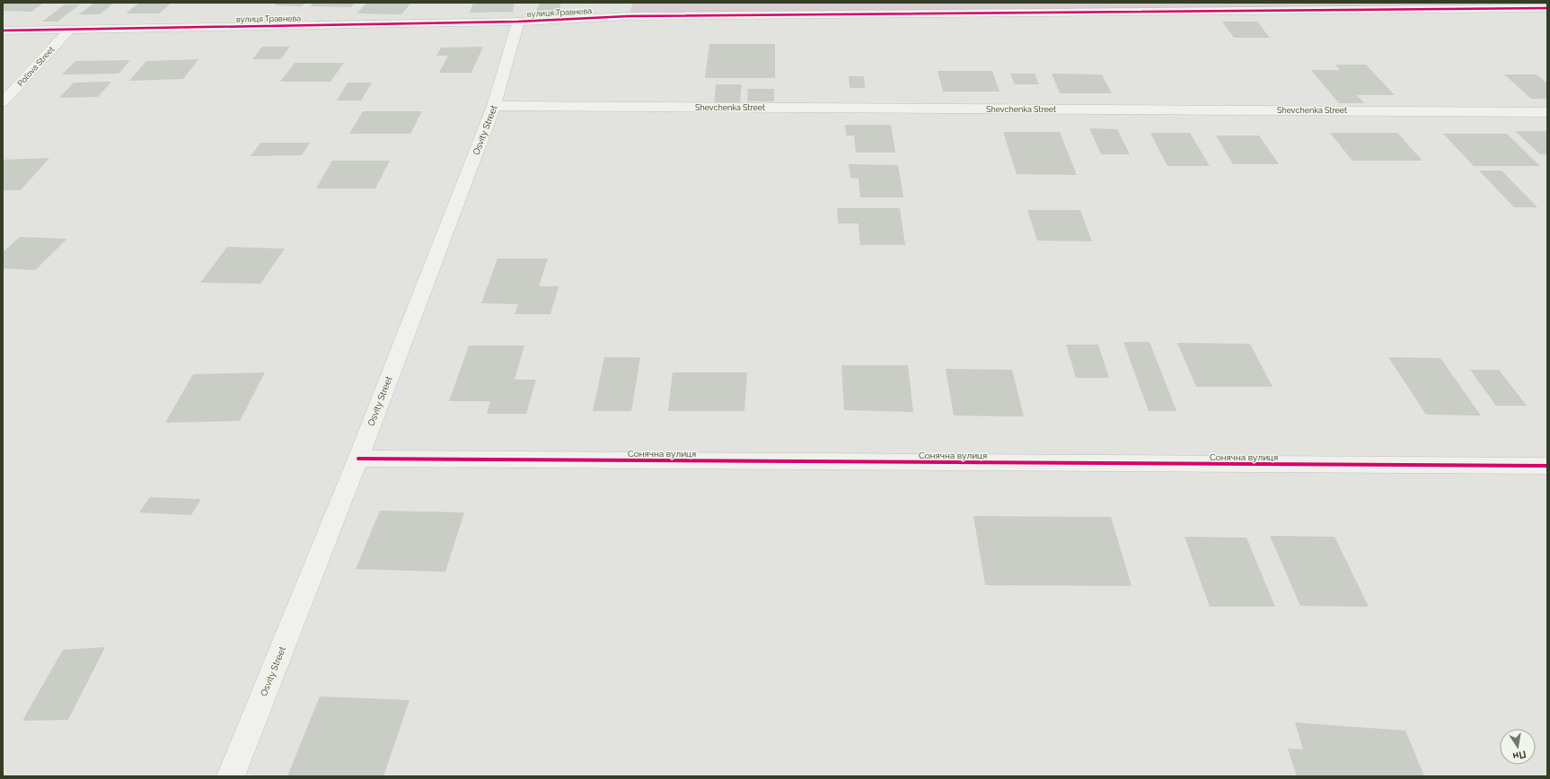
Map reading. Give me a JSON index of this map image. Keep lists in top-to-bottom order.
{
  "streets": {
    "street": [
      "вулиця Травнева",
      "Pol’ova Street",
      "Shevchenka Street",
      "Osvity Street",
      "Сонячна вулиця"
    ]
  },
  "crossings": [
    ["вулиця Травнева", "Pol’ova Street"],
    ["вулиця Травнева", "Osvity Street"],
    ["Shevchenka Street", "Osvity Street"],
    ["Osvity Street", "Сонячна вулиця"]
  ],
  "north": "bottom"
}
